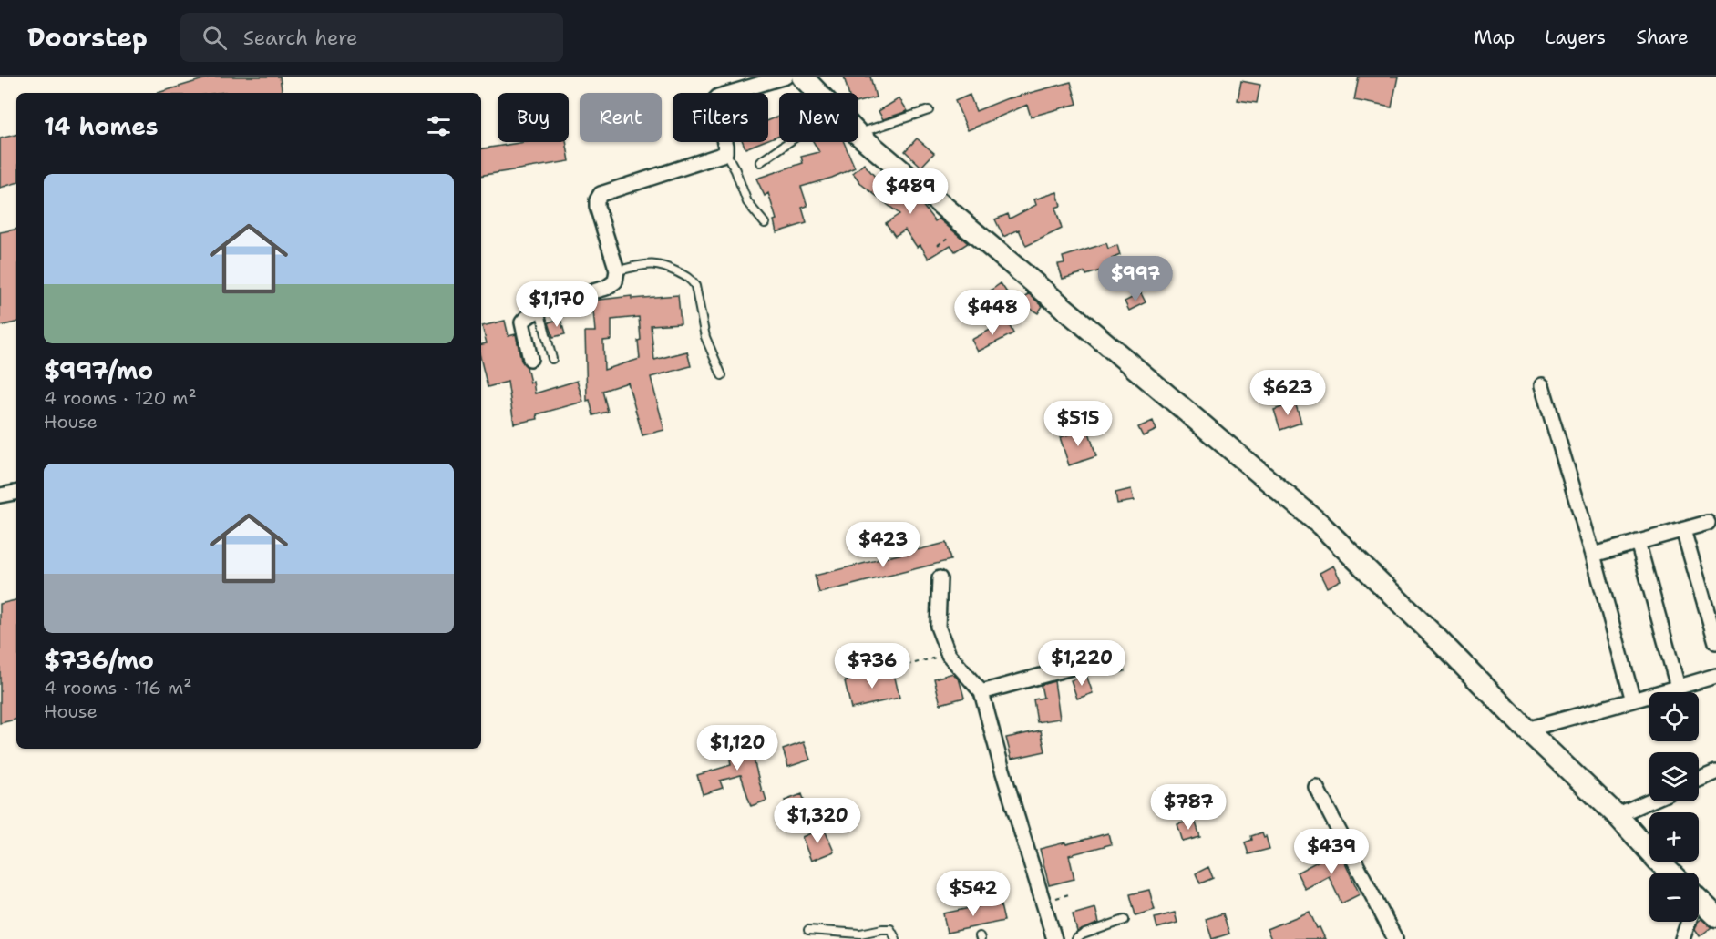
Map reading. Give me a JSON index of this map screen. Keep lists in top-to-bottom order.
{
  "page": {
    "header": "Doorstep",
    "search": "Search here",
    "nav": ["Map", "Layers", "Share"],
    "chip": [
      "Buy",
      "Rent",
      "Filters",
      "New"
    ],
    "heading": "14 homes",
    "list": [
      {
        "name": "$997/mo",
        "note": "4 rooms · 120 m² · House"
      },
      {
        "name": "$736/mo",
        "note": "4 rooms · 116 m² · House"
      }
    ],
    "price": [
      "$489",
      "$997",
      "$1,170",
      "$448",
      "$623",
      "$515",
      "$423",
      "$1,220",
      "$736",
      "$1,120",
      "$787",
      "$1,320",
      "$439",
      "$542"
    ],
    "map_buttons": ["+", "−"]
  }
}
